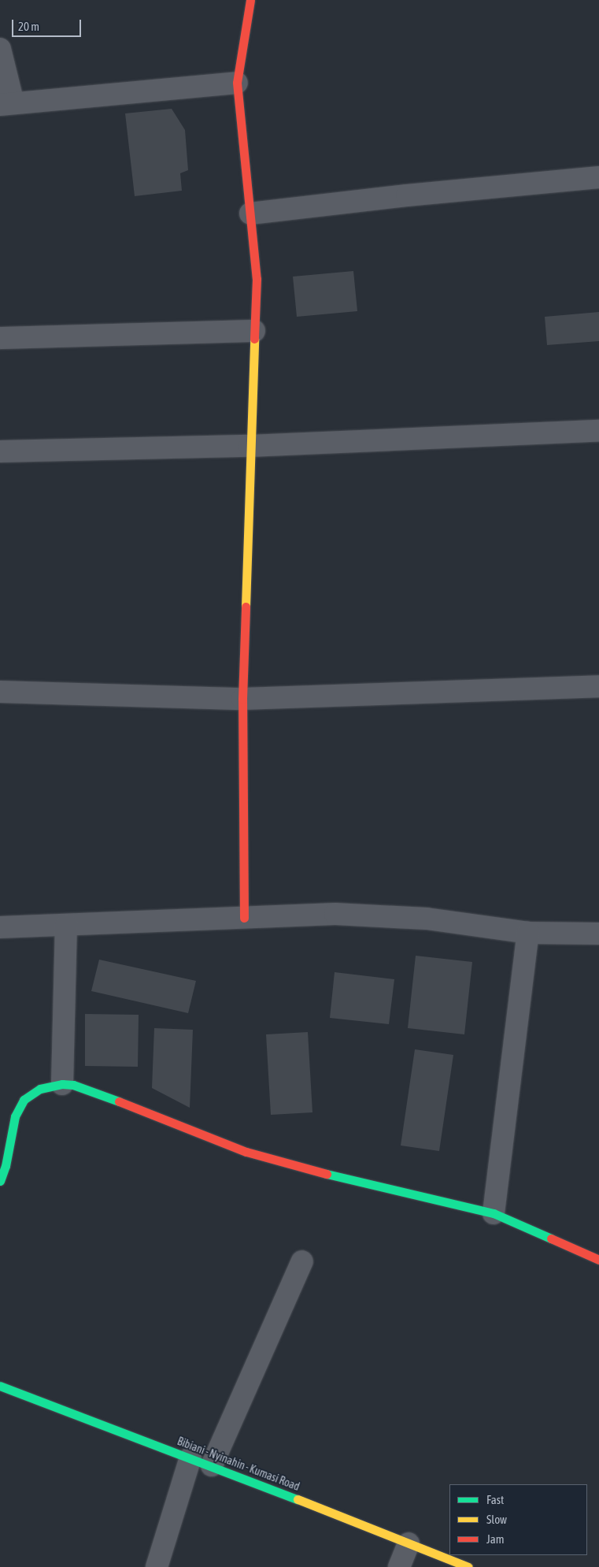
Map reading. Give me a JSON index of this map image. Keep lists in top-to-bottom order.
{
  "streets": {
    "street": ["Bibiani - Nyinahin - Kumasi Road"]
  },
  "legend": ["Fast", "Slow", "Jam"],
  "scale_bar": "20 m"
}
